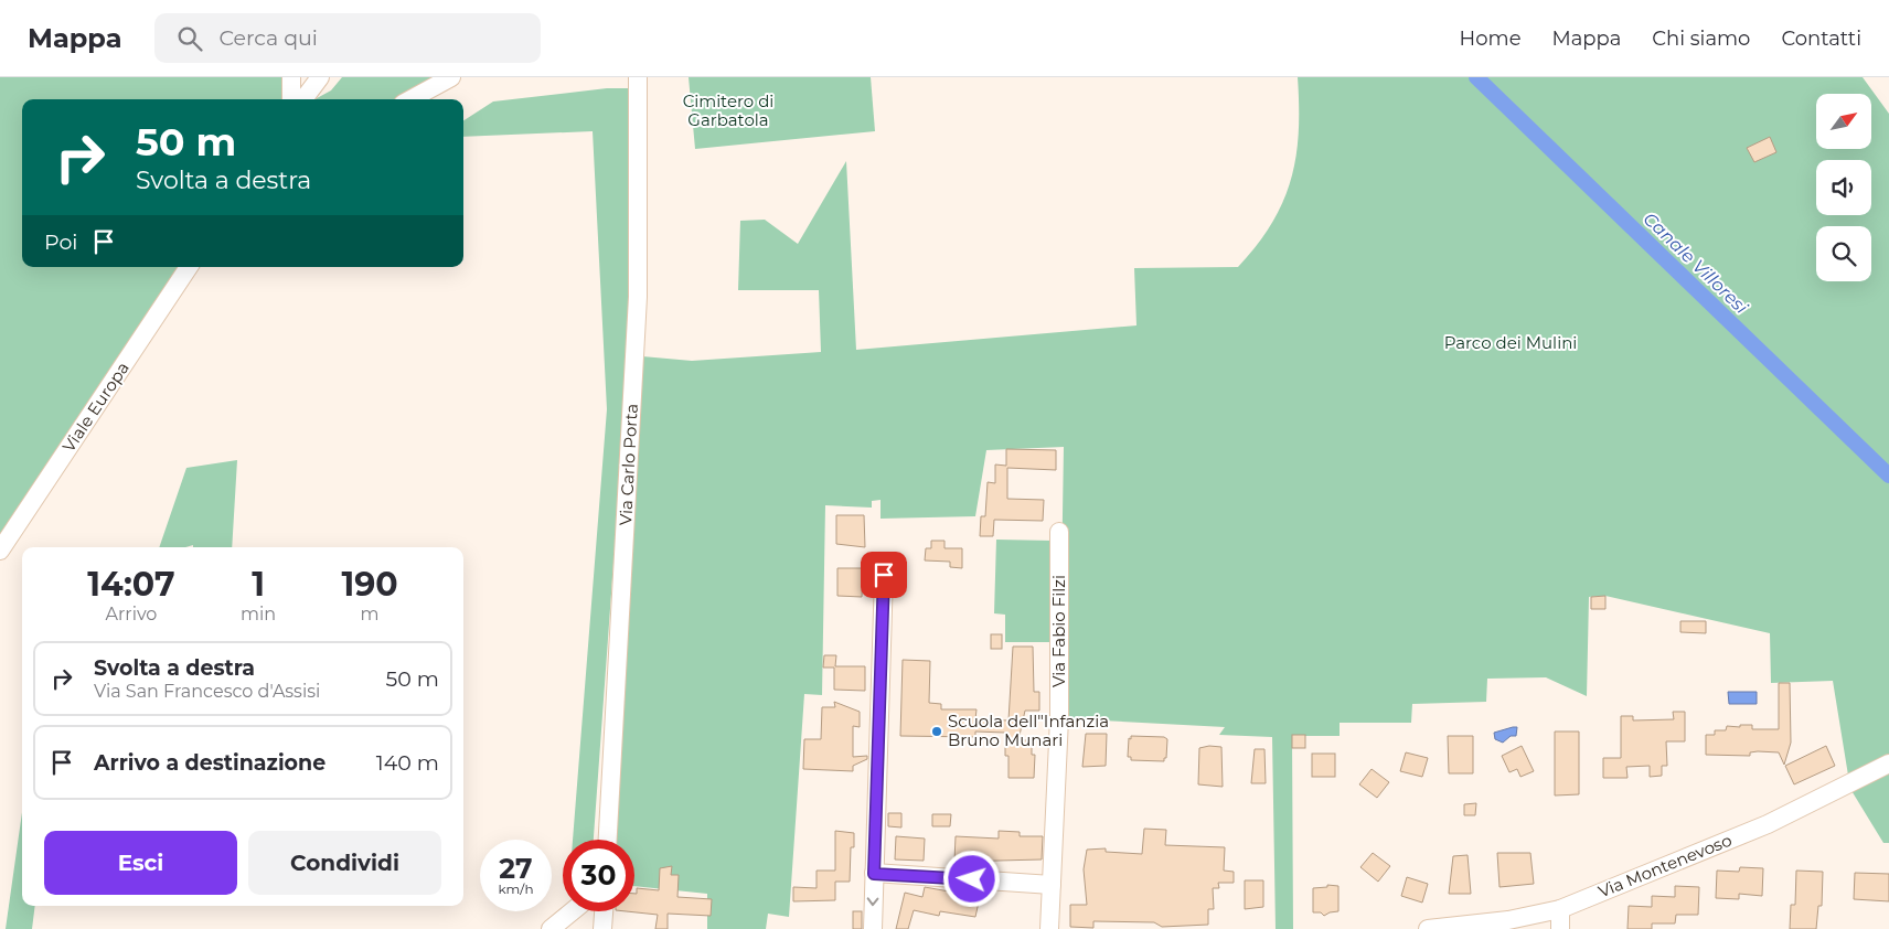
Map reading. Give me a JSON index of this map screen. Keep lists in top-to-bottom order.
{
  "streets": {
    "street": [
      "Viale Europa",
      "Via Carlo Porta",
      "Via Fabio Filzi",
      "Via Montenevoso"
    ]
  },
  "water": ["Canale Villoresi"],
  "parks": ["Cimitero di Garbatola", "Parco dei Mulini"],
  "places": ["Scuola dell\"Infanzia Bruno Munari"],
  "north": "top right",
  "page": {
    "header": "Mappa",
    "search": "Cerca qui",
    "nav": [
      "Home",
      "Mappa",
      "Chi siamo",
      "Contatti"
    ],
    "turn": ["50 m", "Svolta a destra"],
    "then": "Poi",
    "eta": [
      "14:07",
      "Arrivo",
      "1",
      "min",
      "190",
      "m"
    ],
    "list": [
      {
        "name": "Svolta a destra",
        "note": "Via San Francesco d'Assisi",
        "value": "50 m"
      },
      {
        "name": "Arrivo a destinazione",
        "value": "140 m"
      }
    ],
    "buttons": ["Esci", "Condividi"],
    "speed": "27 km/h",
    "limit": "30"
  }
}
